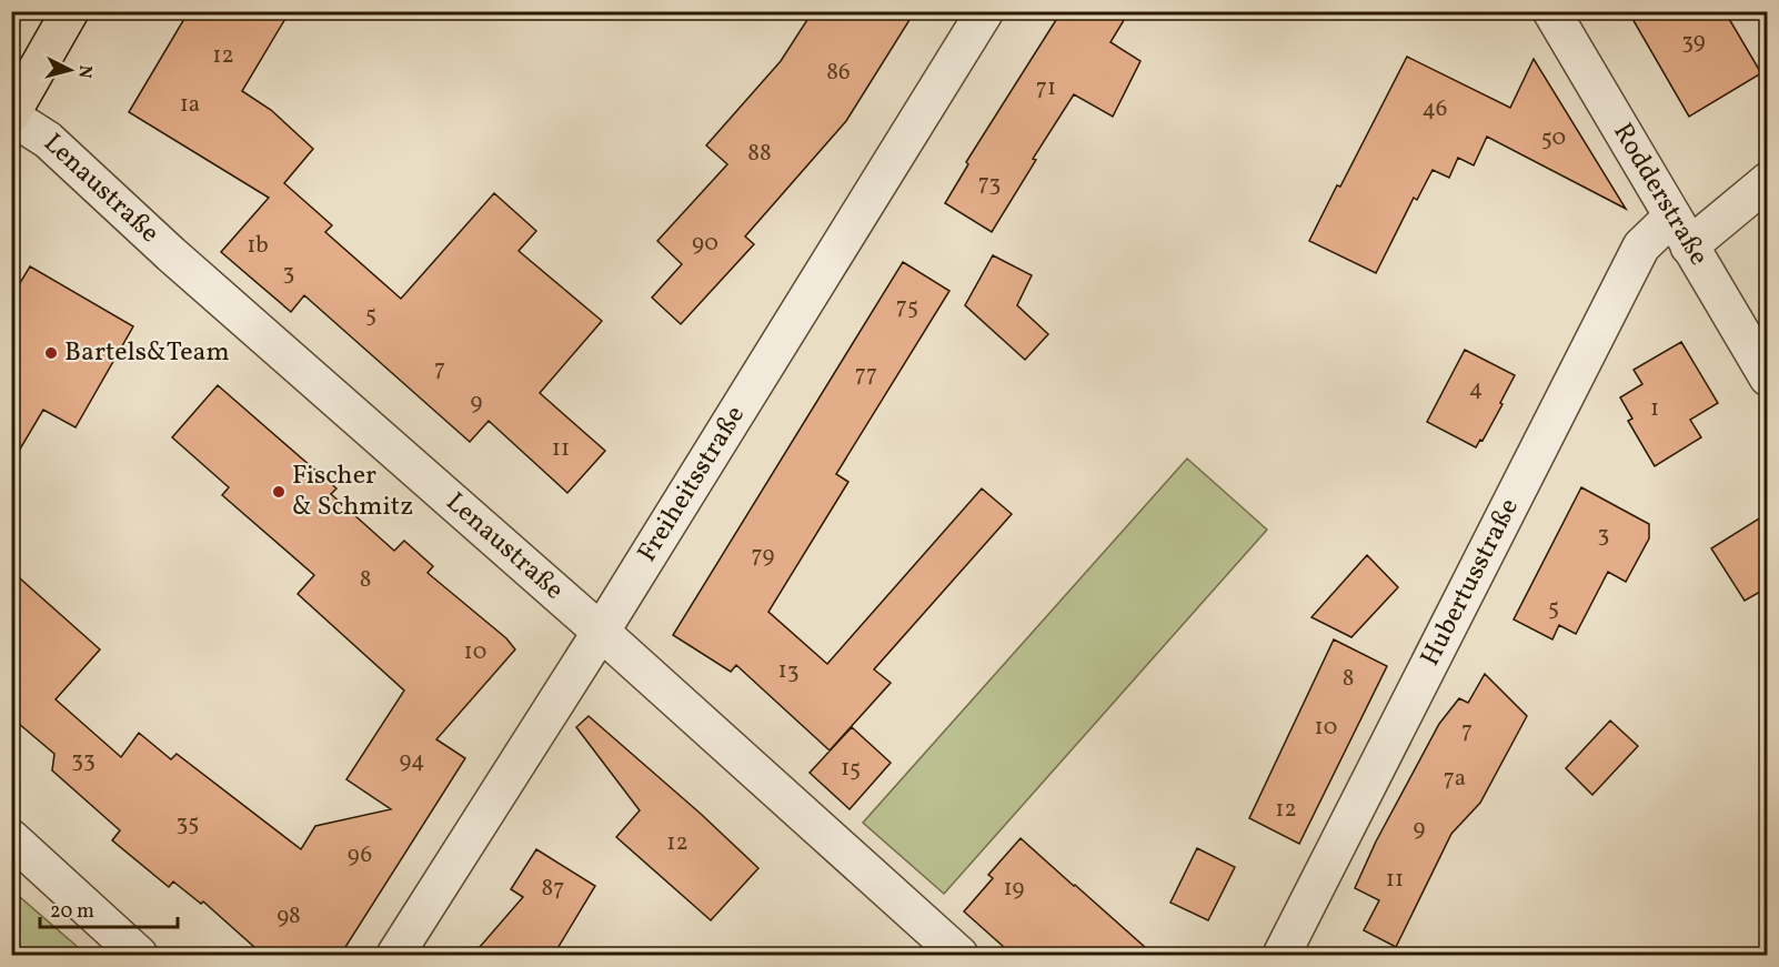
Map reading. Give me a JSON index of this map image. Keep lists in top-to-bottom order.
{
  "streets": {
    "street": [
      "Lenaustraße",
      "Rodderstraße",
      "Freiheitsstraße",
      "Hubertusstraße"
    ]
  },
  "crossings": [
    ["Lenaustraße", "Freiheitsstraße"],
    ["Rodderstraße", "Hubertusstraße"]
  ],
  "places": ["Bartels&Team", "Fischer & Schmitz"],
  "house_numbers": [
    "39",
    "12",
    "86",
    "71",
    "1a",
    "46",
    "50",
    "88",
    "73",
    "90",
    "1b",
    "3",
    "75",
    "5",
    "7",
    "77",
    "4",
    "9",
    "1",
    "11",
    "3",
    "79",
    "8",
    "5",
    "10",
    "13",
    "8",
    "10",
    "7",
    "33",
    "94",
    "15",
    "7a",
    "12",
    "35",
    "9",
    "12",
    "96",
    "11",
    "87",
    "19",
    "98"
  ],
  "scale_bar": "20 m",
  "north": "right"
}
